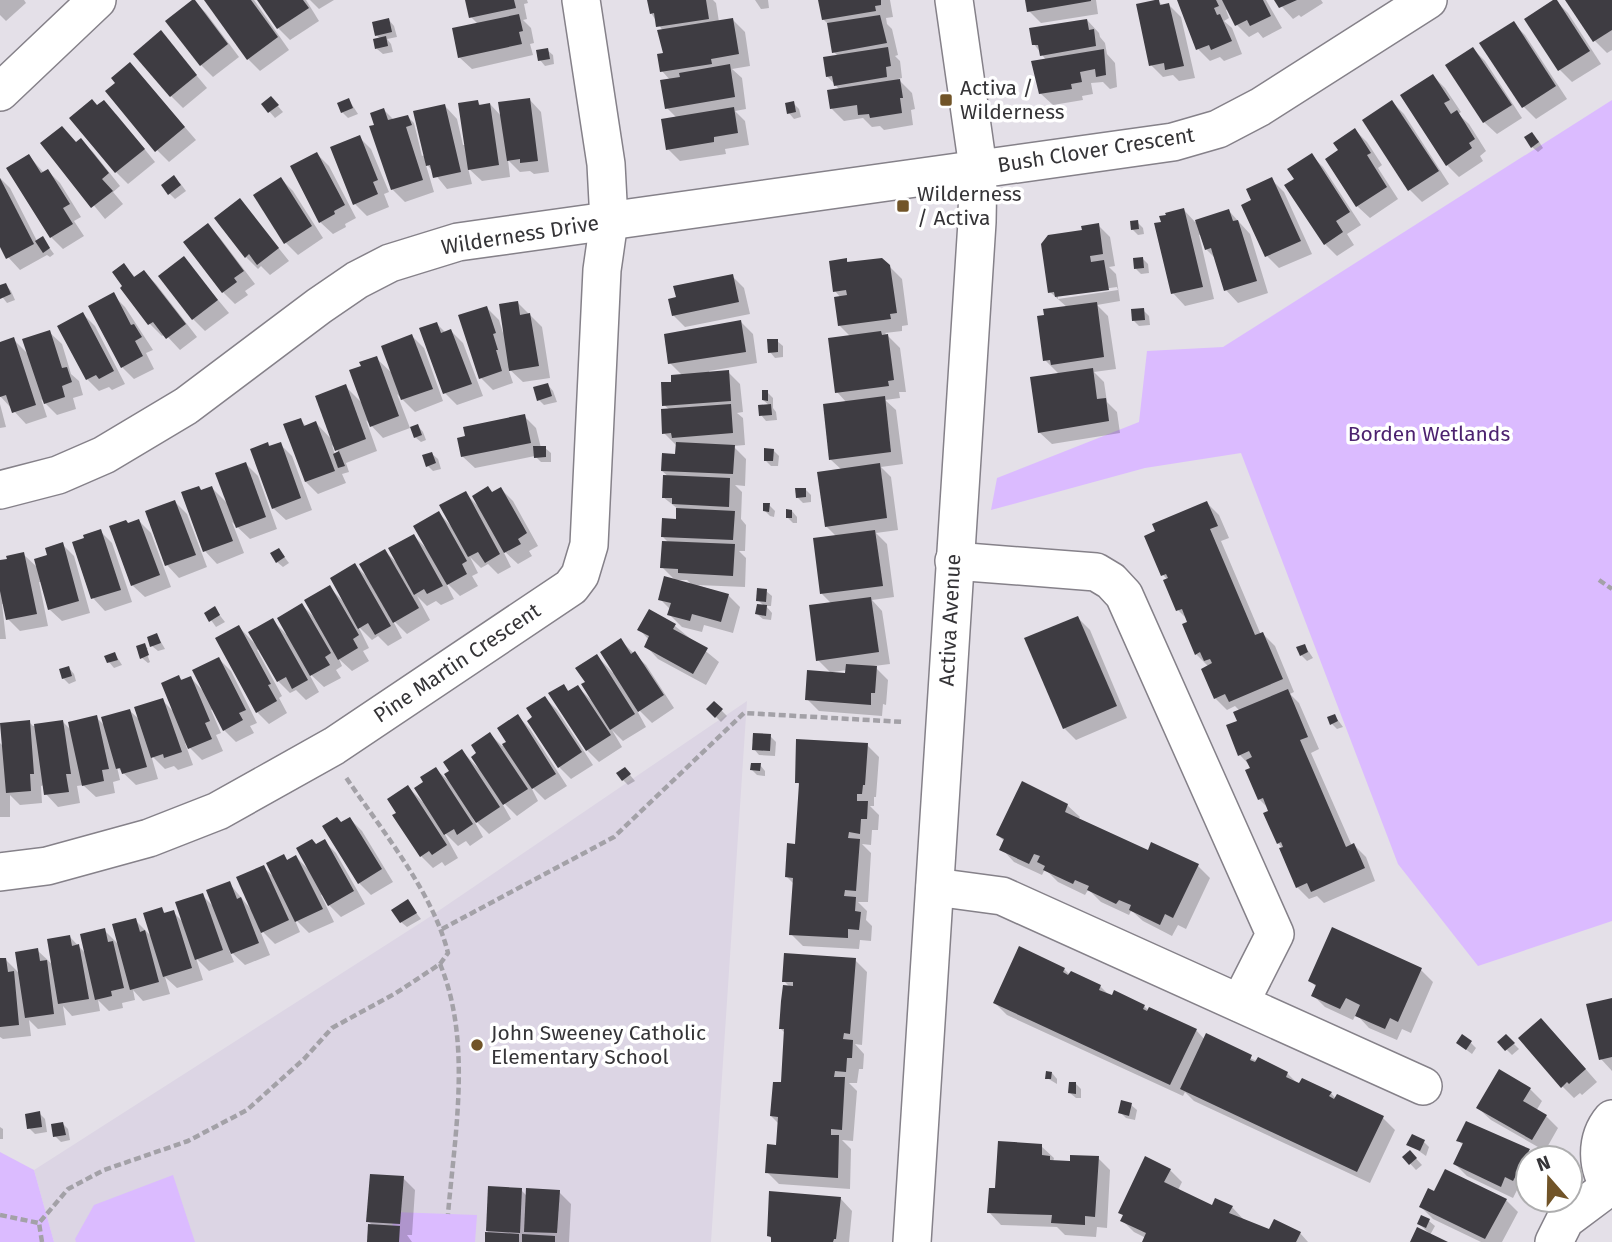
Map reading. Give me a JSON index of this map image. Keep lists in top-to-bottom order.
{
  "streets": {
    "street": [
      "Bush Clover Crescent",
      "Wilderness Drive",
      "Activa Avenue",
      "Pine Martin Crescent"
    ]
  },
  "crossings": [
    ["Bush Clover Crescent", "Wilderness Drive"],
    ["Bush Clover Crescent", "Activa Avenue"],
    ["Wilderness Drive", "Activa Avenue"],
    ["Wilderness Drive", "Pine Martin Crescent"]
  ],
  "parks": ["Borden Wetlands"],
  "places": {
    "transit": ["Activa / Wilderness", "Wilderness / Activa"],
    "other": ["John Sweeney Catholic Elementary School"]
  },
  "north": "top"
}
